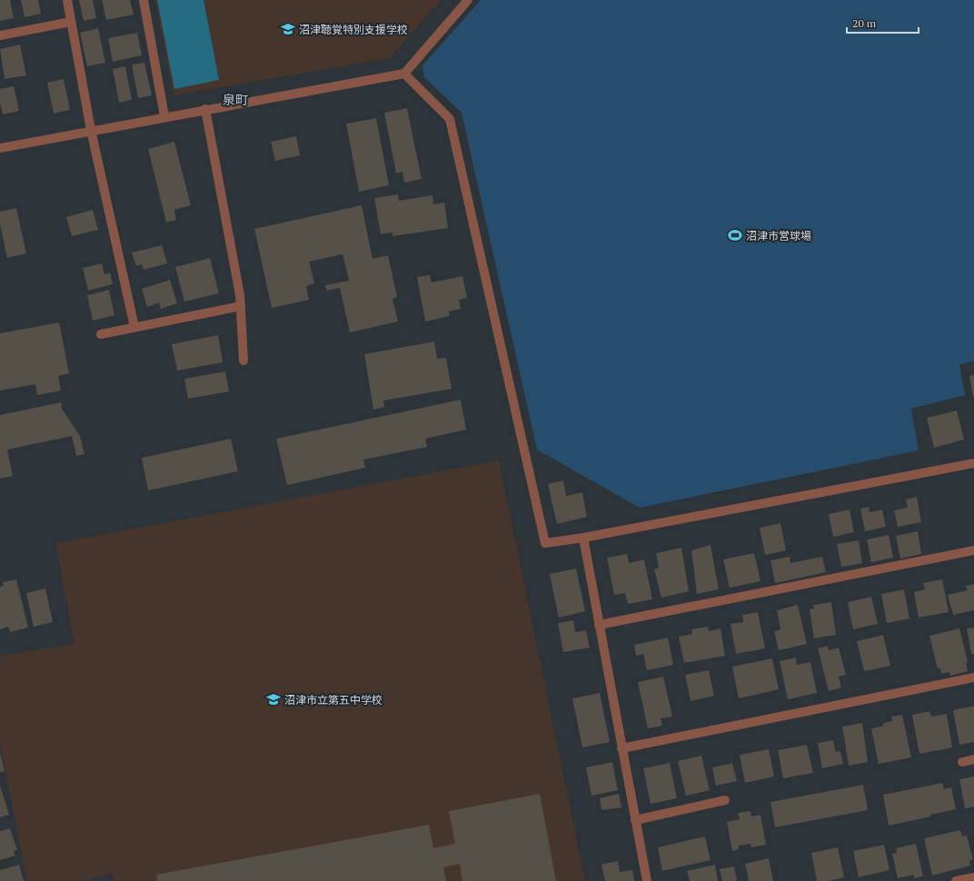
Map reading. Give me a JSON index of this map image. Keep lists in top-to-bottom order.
{
  "districts": ["泉町"],
  "places": {
    "school or university": ["沼津聴覚特別支援学校", "沼津市立第五中学校"],
    "sports": ["沼津市営球場"]
  },
  "scale_bar": "20 m"
}
